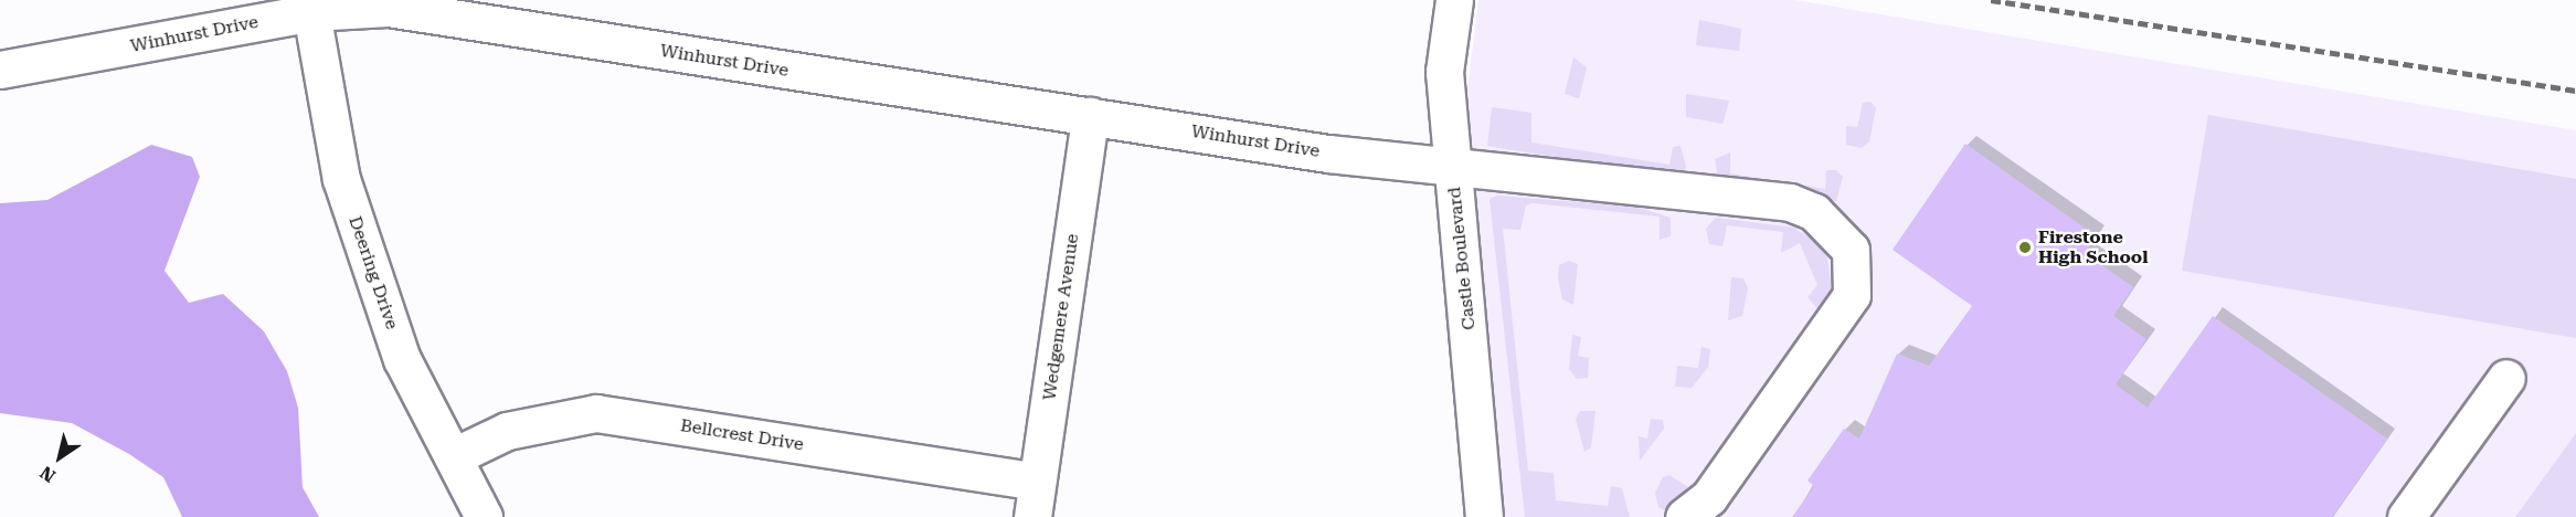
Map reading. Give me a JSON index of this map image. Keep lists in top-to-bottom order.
{
  "streets": {
    "street": [
      "Winhurst Drive",
      "Castle Boulevard",
      "Deering Drive",
      "Wedgemere Avenue",
      "Bellcrest Drive"
    ]
  },
  "crossings": [
    ["Winhurst Drive", "Castle Boulevard"],
    ["Winhurst Drive", "Deering Drive"],
    ["Winhurst Drive", "Wedgemere Avenue"],
    ["Deering Drive", "Bellcrest Drive"],
    ["Wedgemere Avenue", "Bellcrest Drive"]
  ],
  "places": ["Firestone High School"],
  "north": "bottom left"
}
